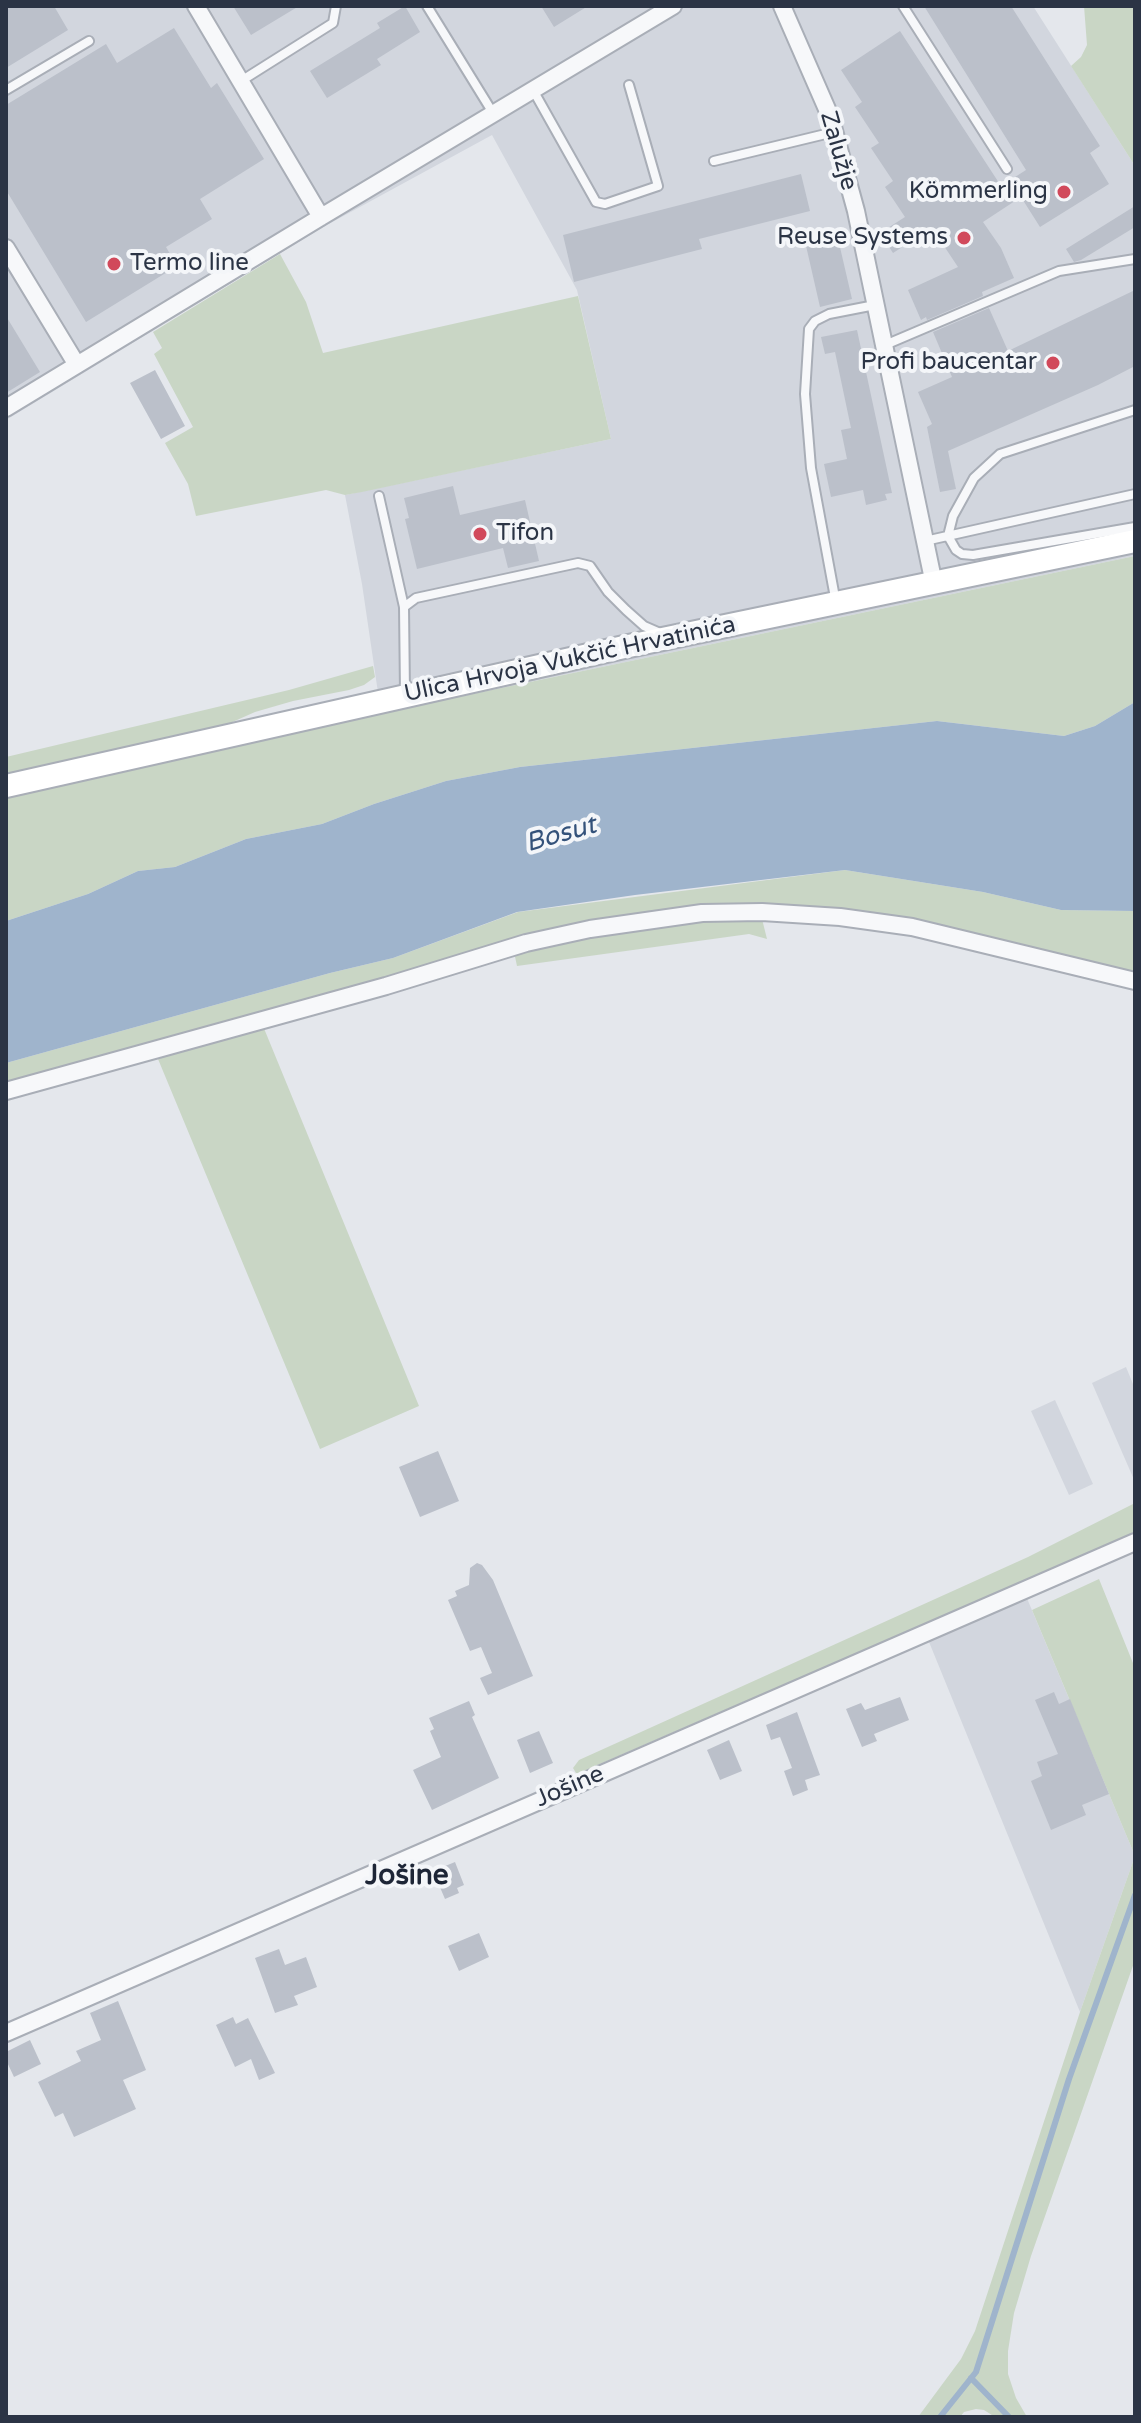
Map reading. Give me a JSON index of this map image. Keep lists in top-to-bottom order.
{
  "streets": {
    "main road": ["Ulica Hrvoja Vukčić Hrvatinića"],
    "street": ["Zalužje", "Jošine"]
  },
  "crossings": [
    ["Zalužje", "Ulica Hrvoja Vukčić Hrvatinića"]
  ],
  "districts": ["Jošine"],
  "water": ["Bosut"],
  "places": [
    "Kömmerling",
    "Reuse Systems",
    "Termo line",
    "Profi baucentar",
    "Tifon"
  ]
}
